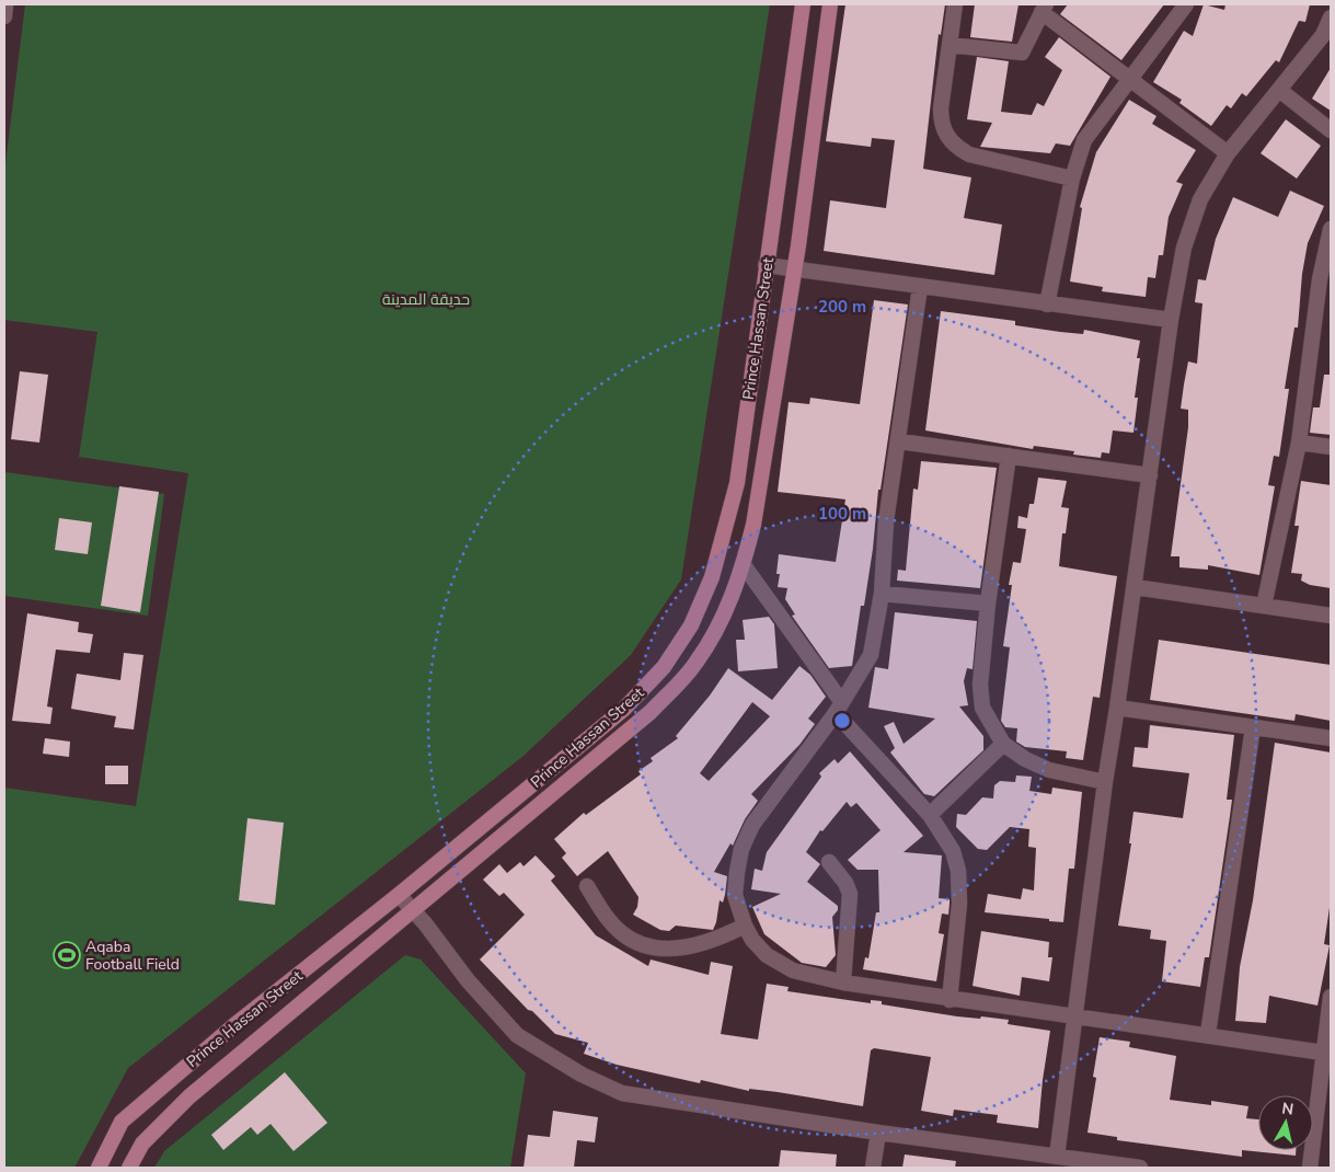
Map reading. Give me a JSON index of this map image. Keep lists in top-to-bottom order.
{
  "streets": {
    "main road": ["Prince Hassan Street"]
  },
  "parks": ["حديقة المدينة"],
  "places": {
    "sports": ["Aqaba Football Field"]
  },
  "north": "top",
  "rings": ["200 m", "100 m"]
}
